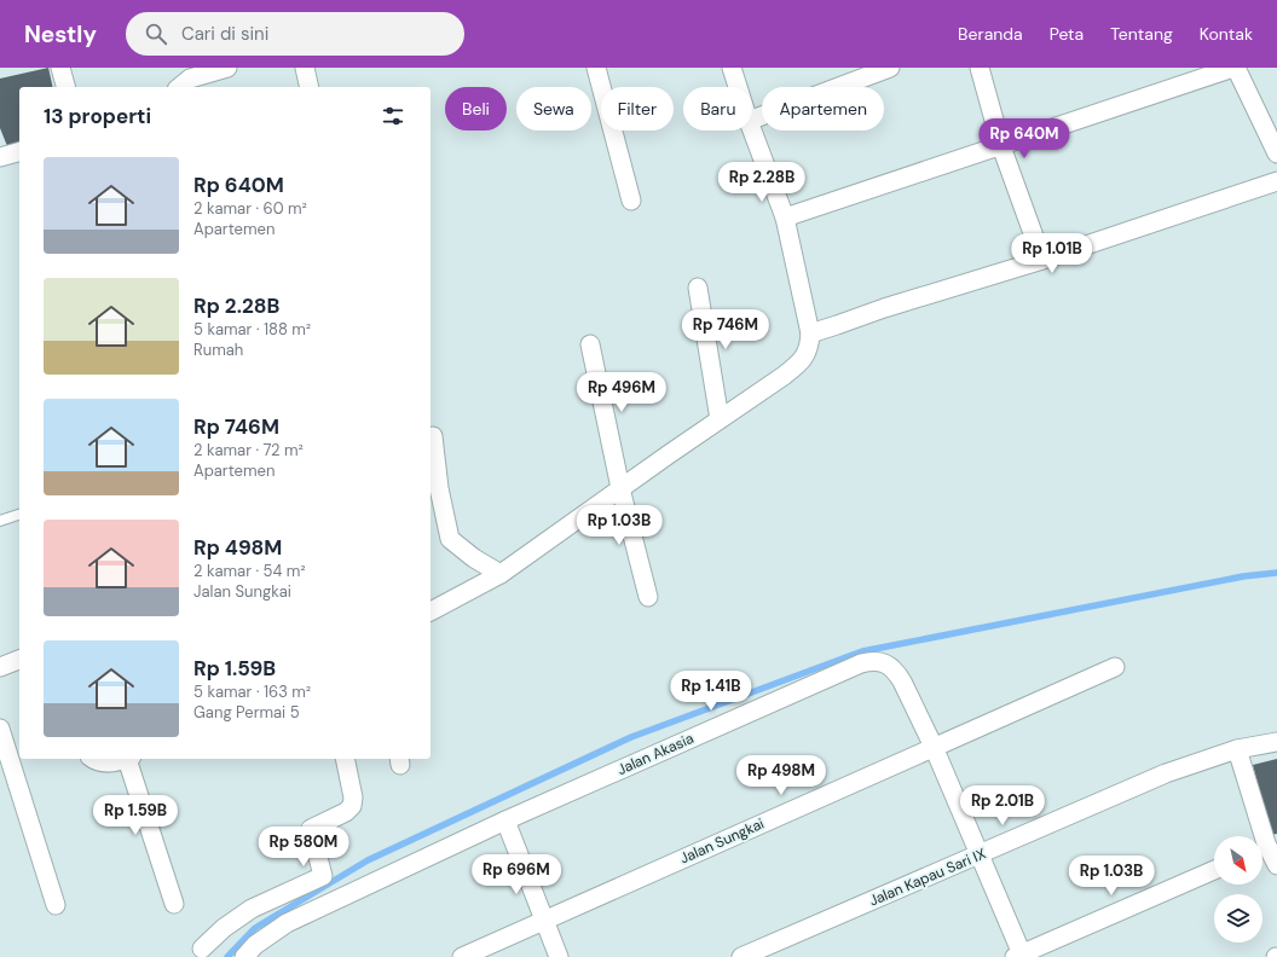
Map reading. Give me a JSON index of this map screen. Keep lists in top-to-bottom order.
{
  "streets": {
    "street": ["Jalan Akasia", "Jalan Sungkai", "Jalan Kapau Sari IX"]
  },
  "crossings": [
    ["Jalan Akasia", "Jalan Sungkai"],
    ["Jalan Akasia", "Jalan Kapau Sari IX"]
  ],
  "north": "bottom right",
  "page": {
    "header": "Nestly",
    "search": "Cari di sini",
    "nav": [
      "Beranda",
      "Peta",
      "Tentang",
      "Kontak"
    ],
    "chip": [
      "Beli",
      "Sewa",
      "Filter",
      "Baru",
      "Apartemen"
    ],
    "heading": "13 properti",
    "price": [
      "Rp 640M",
      "Rp 2.28B",
      "Rp 1.01B",
      "Rp 746M",
      "Rp 496M",
      "Rp 1.03B",
      "Rp 1.41B",
      "Rp 498M",
      "Rp 2.01B",
      "Rp 1.59B",
      "Rp 580M",
      "Rp 696M",
      "Rp 1.03B"
    ],
    "list": [
      {
        "name": "Rp 640M",
        "note": "2 kamar · 60 m² · Apartemen"
      },
      {
        "name": "Rp 2.28B",
        "note": "5 kamar · 188 m² · Rumah"
      },
      {
        "name": "Rp 746M",
        "note": "2 kamar · 72 m² · Apartemen"
      },
      {
        "name": "Rp 498M",
        "note": "2 kamar · 54 m² · Jalan Sungkai"
      },
      {
        "name": "Rp 1.59B",
        "note": "5 kamar · 163 m² · Gang Permai 5"
      }
    ]
  }
}
